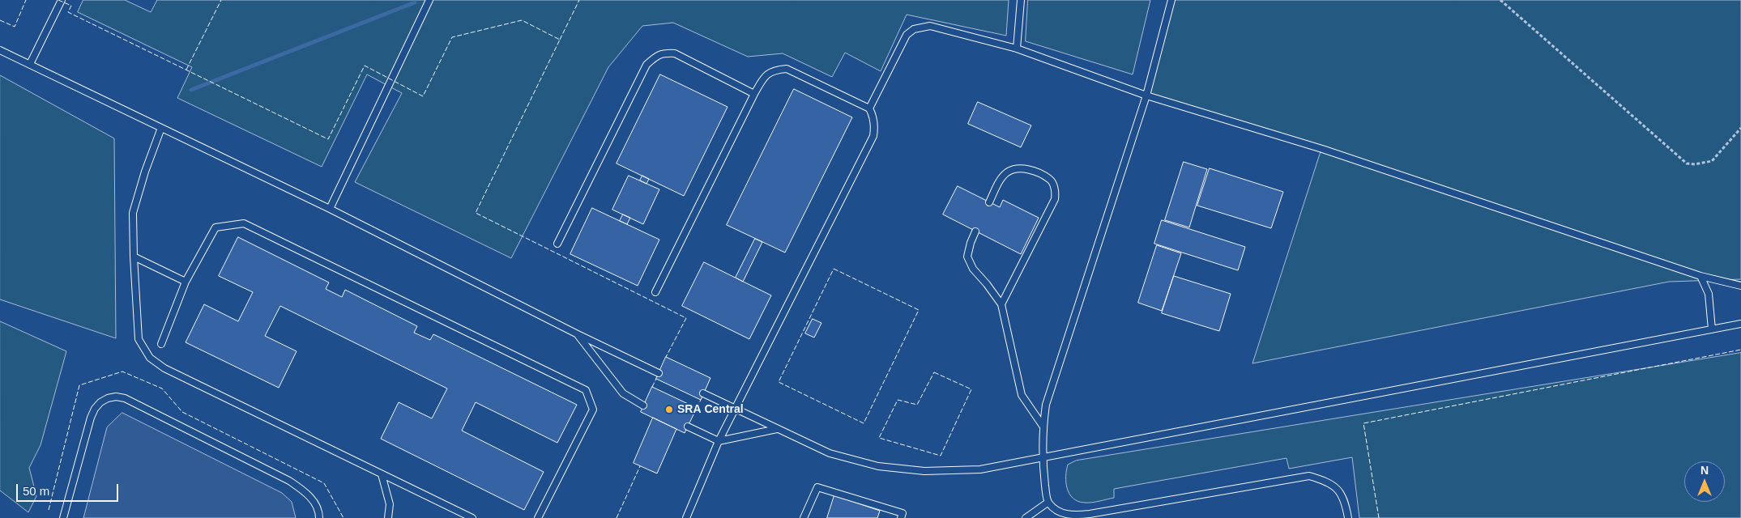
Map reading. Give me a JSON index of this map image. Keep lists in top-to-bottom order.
{
  "places": ["SRA Central"],
  "scale_bar": "50 m",
  "north": "top"
}
